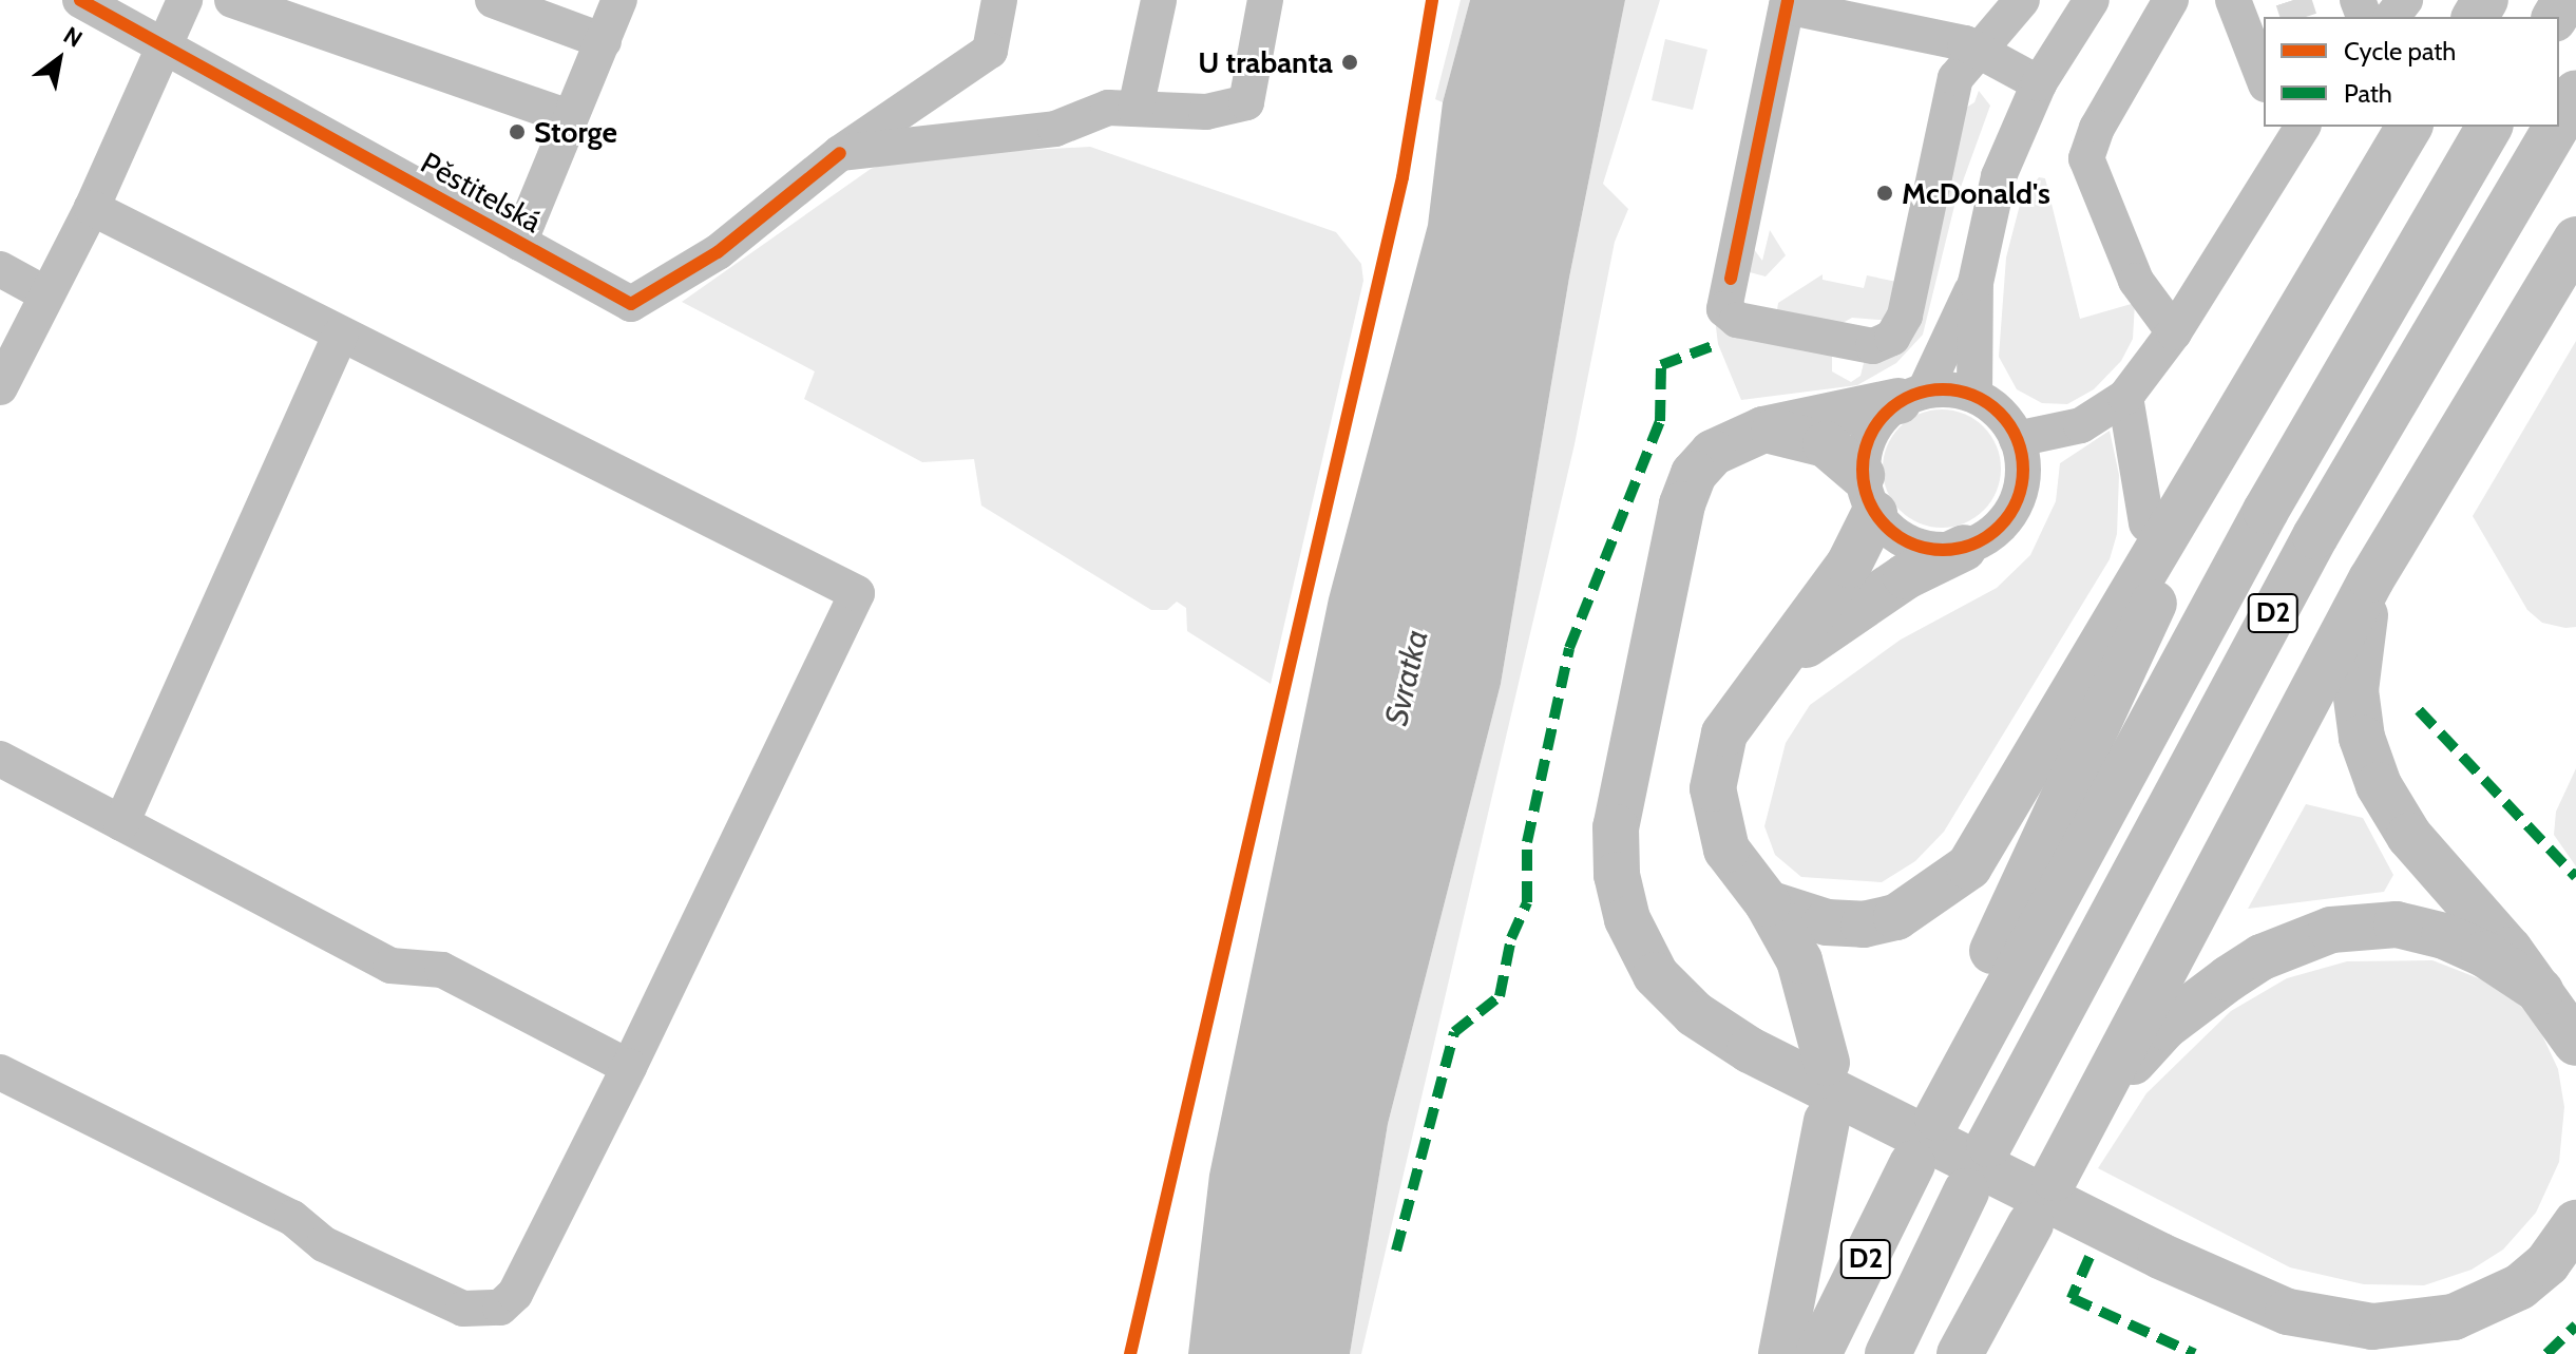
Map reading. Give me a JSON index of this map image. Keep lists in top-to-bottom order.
{
  "streets": {
    "highway": ["D2"],
    "street": ["Pěstitelská"]
  },
  "water": ["Svratka"],
  "places": ["U trabanta", "Storge", "McDonald's"],
  "legend": ["Cycle path", "Path"],
  "north": "top right"
}
